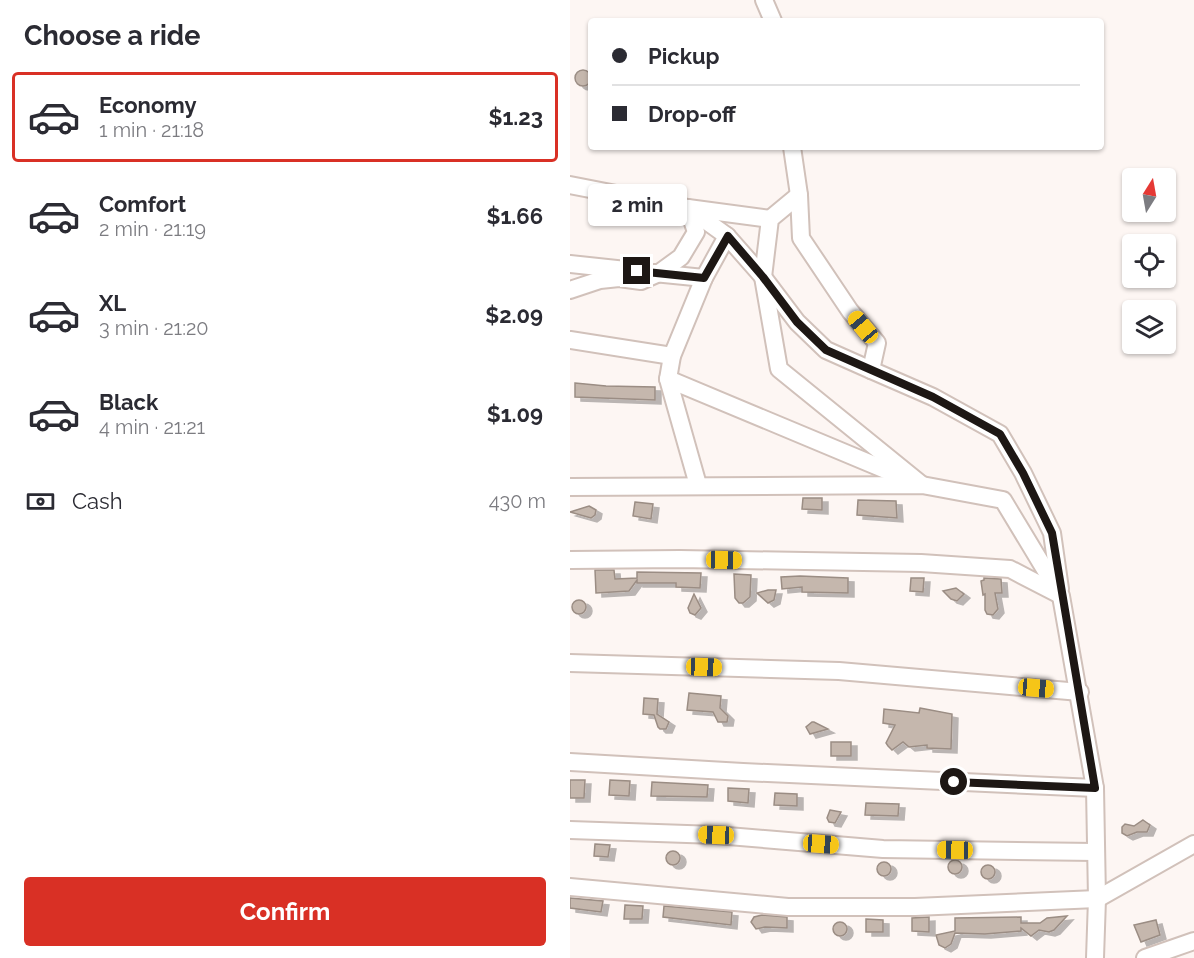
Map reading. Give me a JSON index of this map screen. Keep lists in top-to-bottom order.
{
  "north": "top",
  "page": {
    "heading": "Choose a ride",
    "banner": ["Pickup", "Drop-off"],
    "list": [
      {
        "name": "Economy",
        "note": "1 min · 21:18",
        "value": "$1.23"
      },
      {
        "name": "Comfort",
        "note": "2 min · 21:19",
        "value": "$1.66"
      },
      {
        "name": "XL",
        "note": "3 min · 21:20",
        "value": "$2.09"
      },
      {
        "name": "Black",
        "note": "4 min · 21:21",
        "value": "$1.09"
      }
    ],
    "bubble": "2 min",
    "pay": ["Cash", "430 m"],
    "buttons": "Confirm"
  }
}
